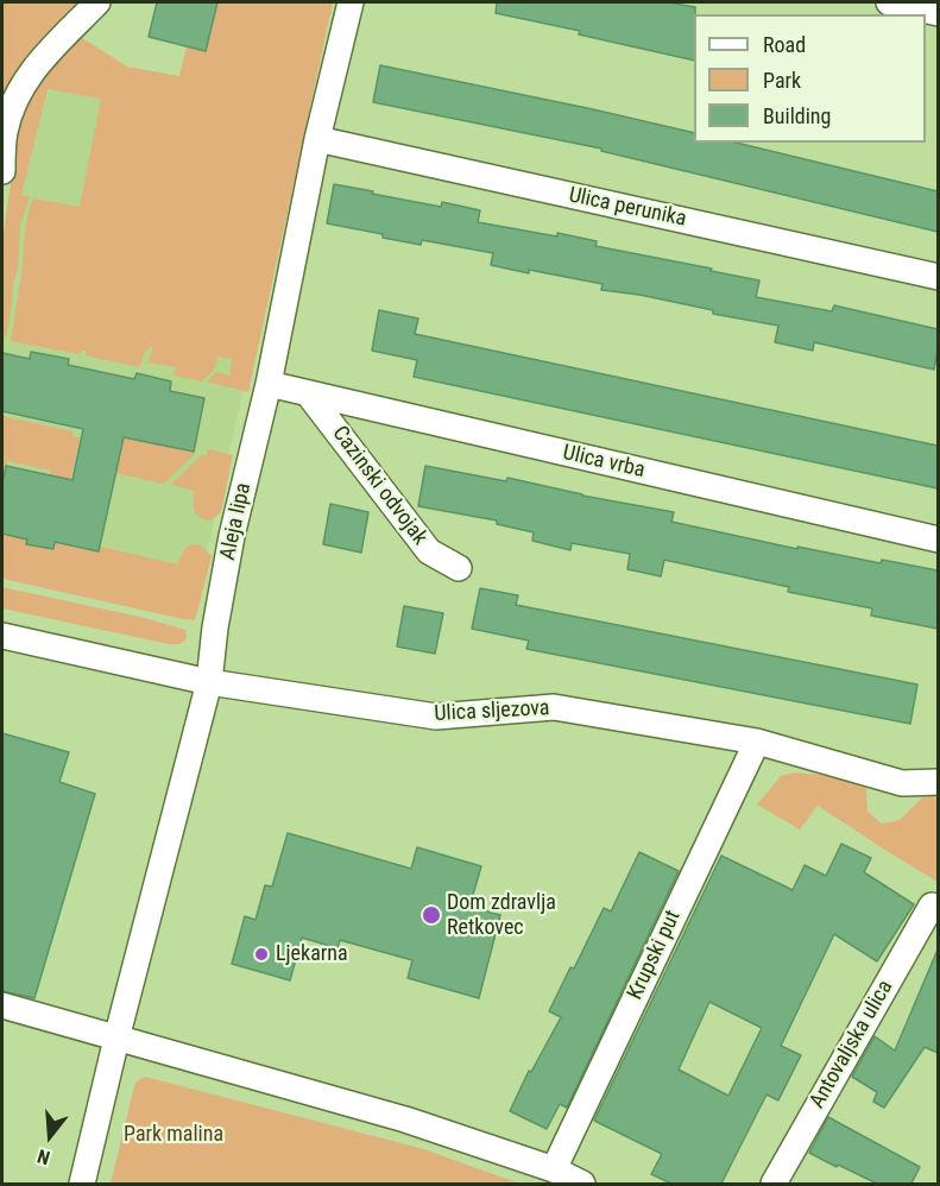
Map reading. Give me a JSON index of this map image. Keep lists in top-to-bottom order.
{
  "streets": {
    "street": [
      "Ulica perunika",
      "Ulica vrba",
      "Cazinski odvojak",
      "Aleja lipa",
      "Ulica sljezova",
      "Krupski put",
      "Antovaljska ulica"
    ]
  },
  "crossings": [
    ["Ulica perunika", "Aleja lipa"],
    ["Ulica vrba", "Cazinski odvojak"],
    ["Ulica vrba", "Aleja lipa"],
    ["Aleja lipa", "Ulica sljezova"],
    ["Ulica sljezova", "Krupski put"]
  ],
  "parks": ["Park malina"],
  "places": ["Dom zdravlja Retkovec", "Ljekarna"],
  "legend": ["Road", "Park", "Building"],
  "north": "bottom"
}
